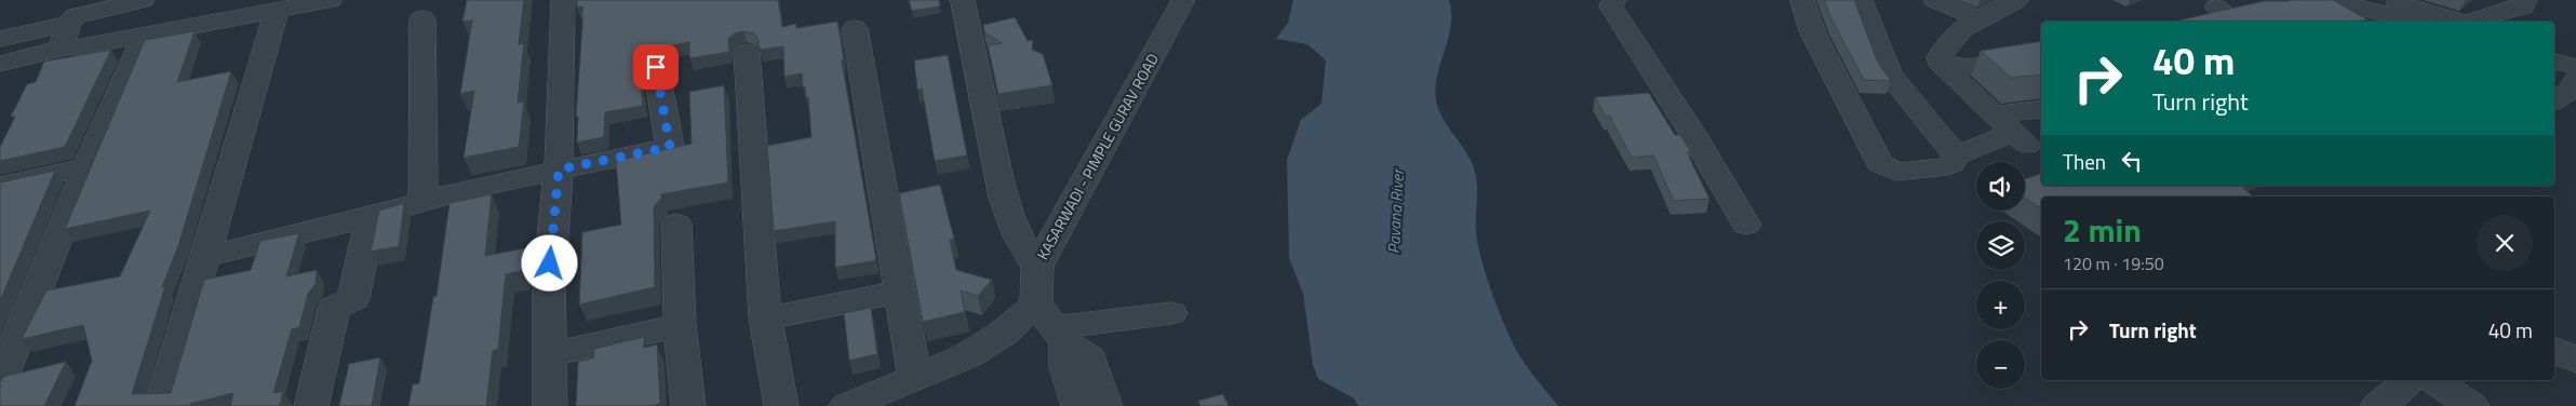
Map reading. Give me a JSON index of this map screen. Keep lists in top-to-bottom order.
{
  "streets": {
    "street": ["KASARWADI - PIMPLE GURAV ROAD"]
  },
  "water": ["Pavana River"],
  "page": {
    "turn": ["40 m", "Turn right"],
    "then": "Then",
    "map_buttons": ["+", "−"],
    "heading": ["2 min", "120 m · 19:50"],
    "list": [
      {
        "name": "Turn right",
        "value": "40 m"
      }
    ]
  }
}
